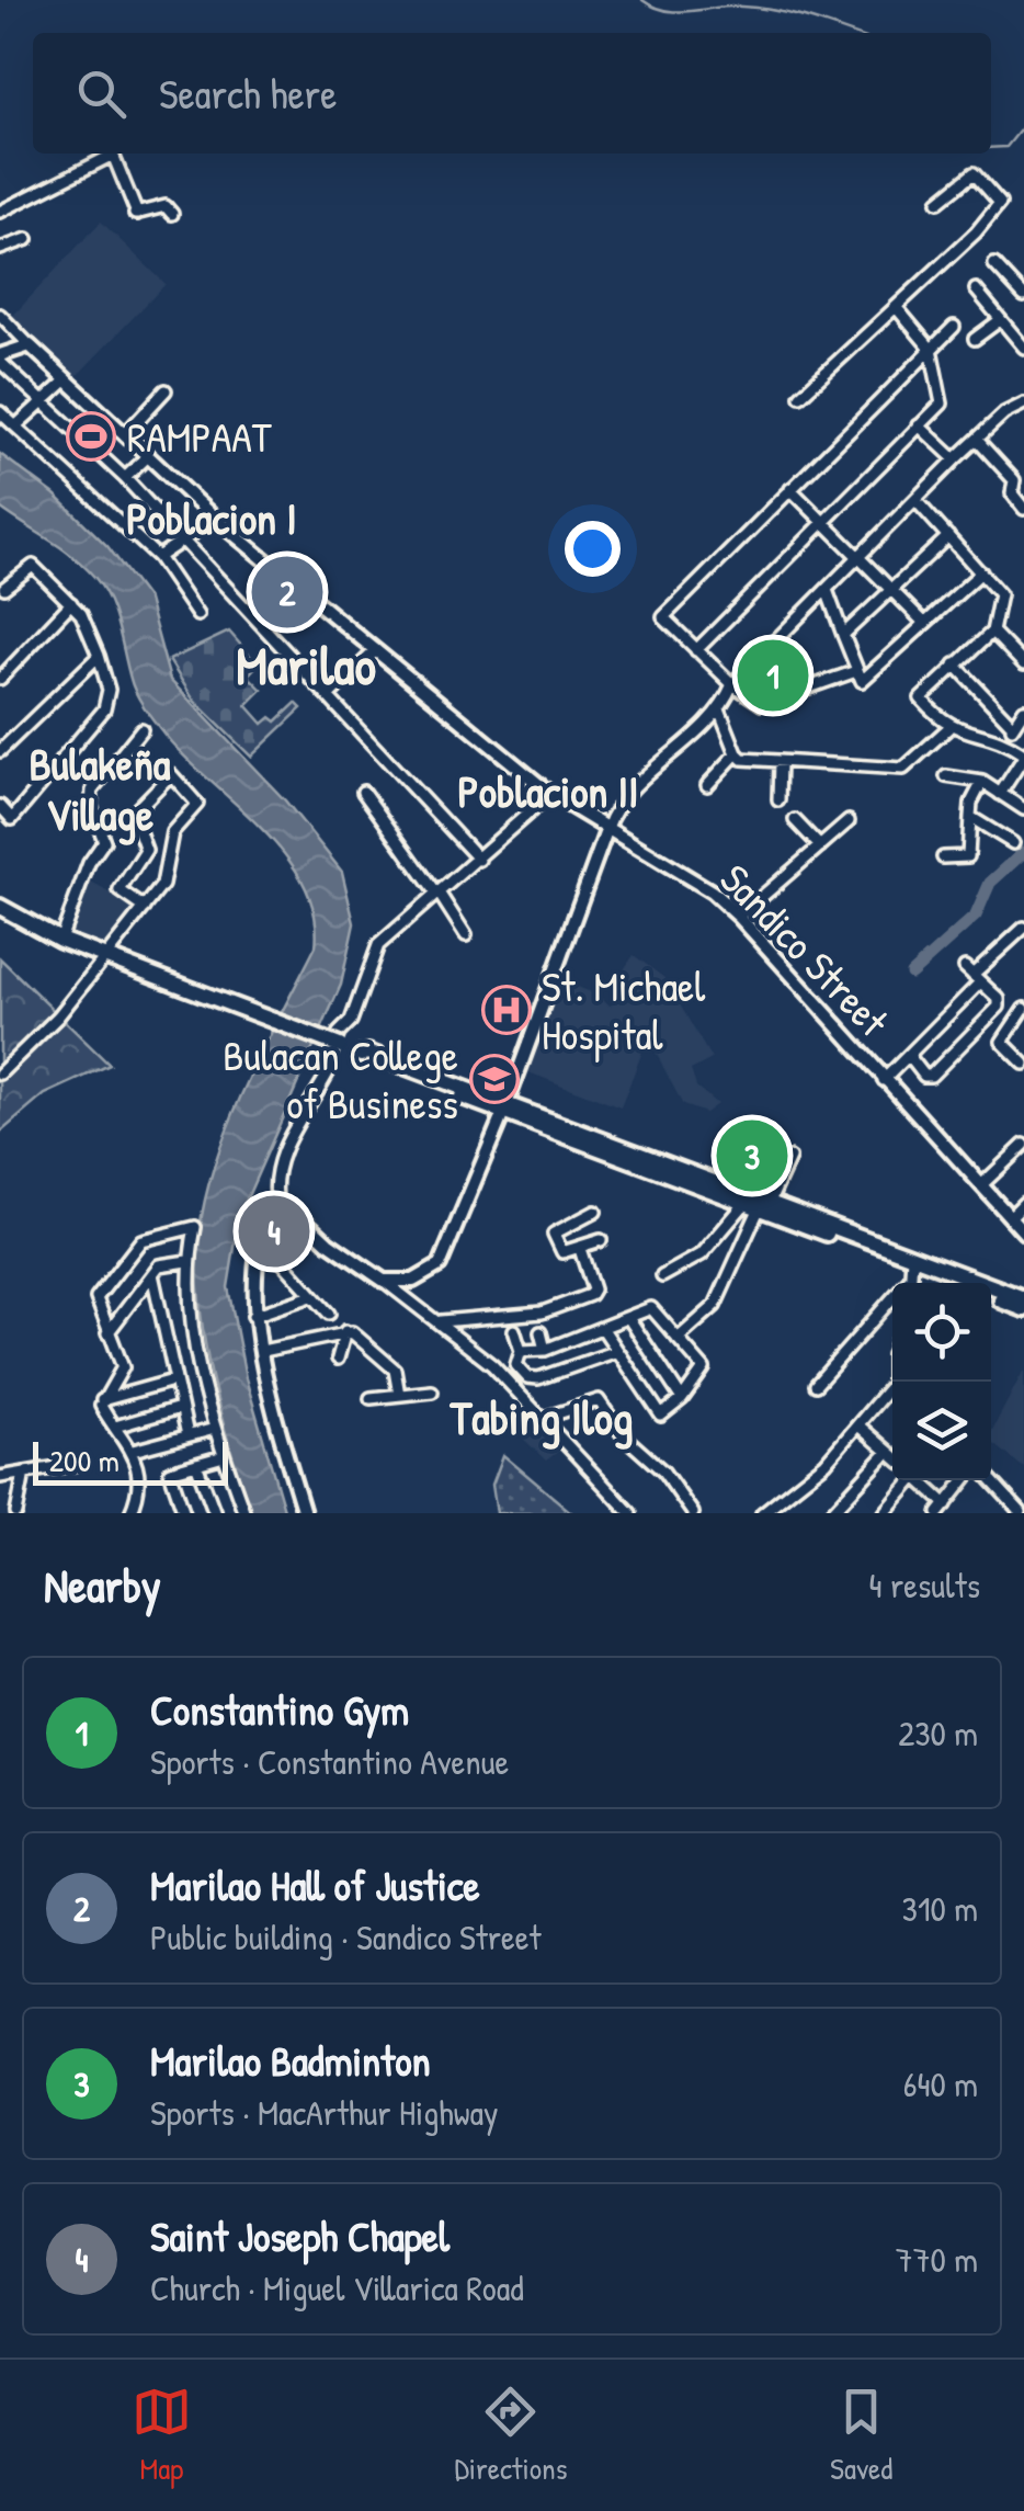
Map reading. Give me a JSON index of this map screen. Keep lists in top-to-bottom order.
{
  "streets": {
    "main road": ["Sandico Street"]
  },
  "districts": [
    "Poblacion I",
    "Marilao",
    "Bulakeña Village",
    "Poblacion II",
    "Tabing Ilog"
  ],
  "places": {
    "sports": ["RAMPAAT"],
    "hospital": ["St. Michael Hospital"],
    "school or university": ["Bulacan College of Business"]
  },
  "scale_bar": "200 m",
  "page": {
    "search": "Search here",
    "pins": [
      "2",
      "1",
      "3",
      "4"
    ],
    "scale": "200 m",
    "heading": ["Nearby", "4 results"],
    "list": [
      {
        "mark": "1",
        "name": "Constantino Gym",
        "note": "Sports · Constantino Avenue",
        "value": "230 m"
      },
      {
        "mark": "2",
        "name": "Marilao Hall of Justice",
        "note": "Public building · Sandico Street",
        "value": "310 m"
      },
      {
        "mark": "3",
        "name": "Marilao Badminton",
        "note": "Sports · MacArthur Highway",
        "value": "640 m"
      },
      {
        "mark": "4",
        "name": "Saint Joseph Chapel",
        "note": "Church · Miguel Villarica Road",
        "value": "770 m"
      }
    ],
    "nav": ["Map", "Directions", "Saved"]
  }
}
